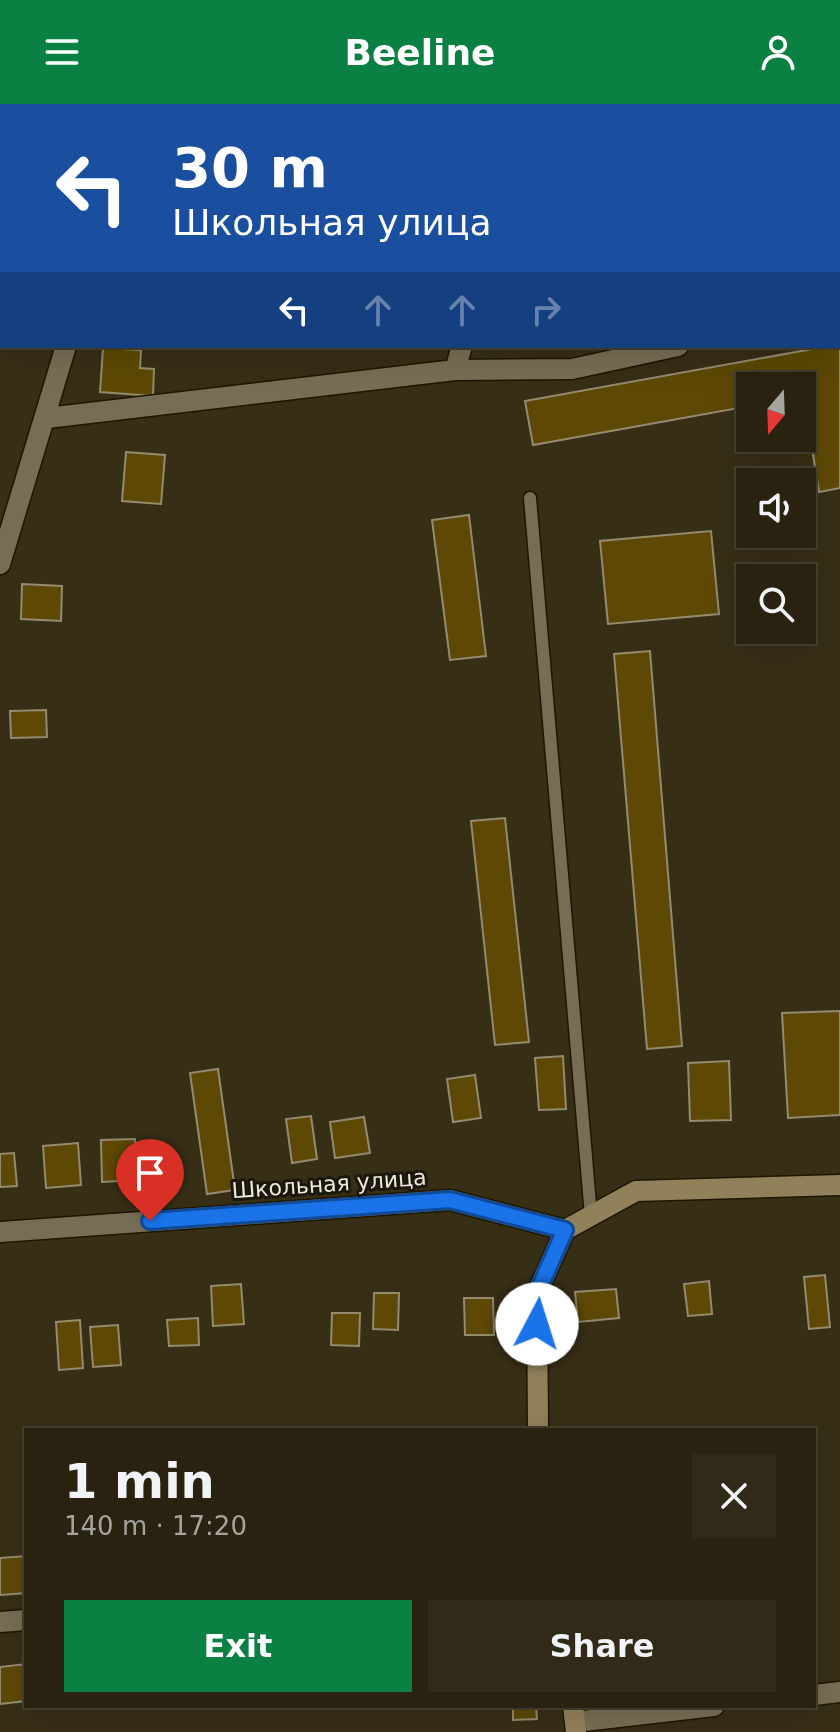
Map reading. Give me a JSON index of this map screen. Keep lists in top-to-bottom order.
{
  "streets": {
    "street": ["Школьная улица"]
  },
  "north": "bottom",
  "page": {
    "header": "Beeline",
    "turn": ["30 m", "Школьная улица"],
    "heading": ["1 min", "140 m · 17:20"],
    "buttons": ["Exit", "Share"]
  }
}
